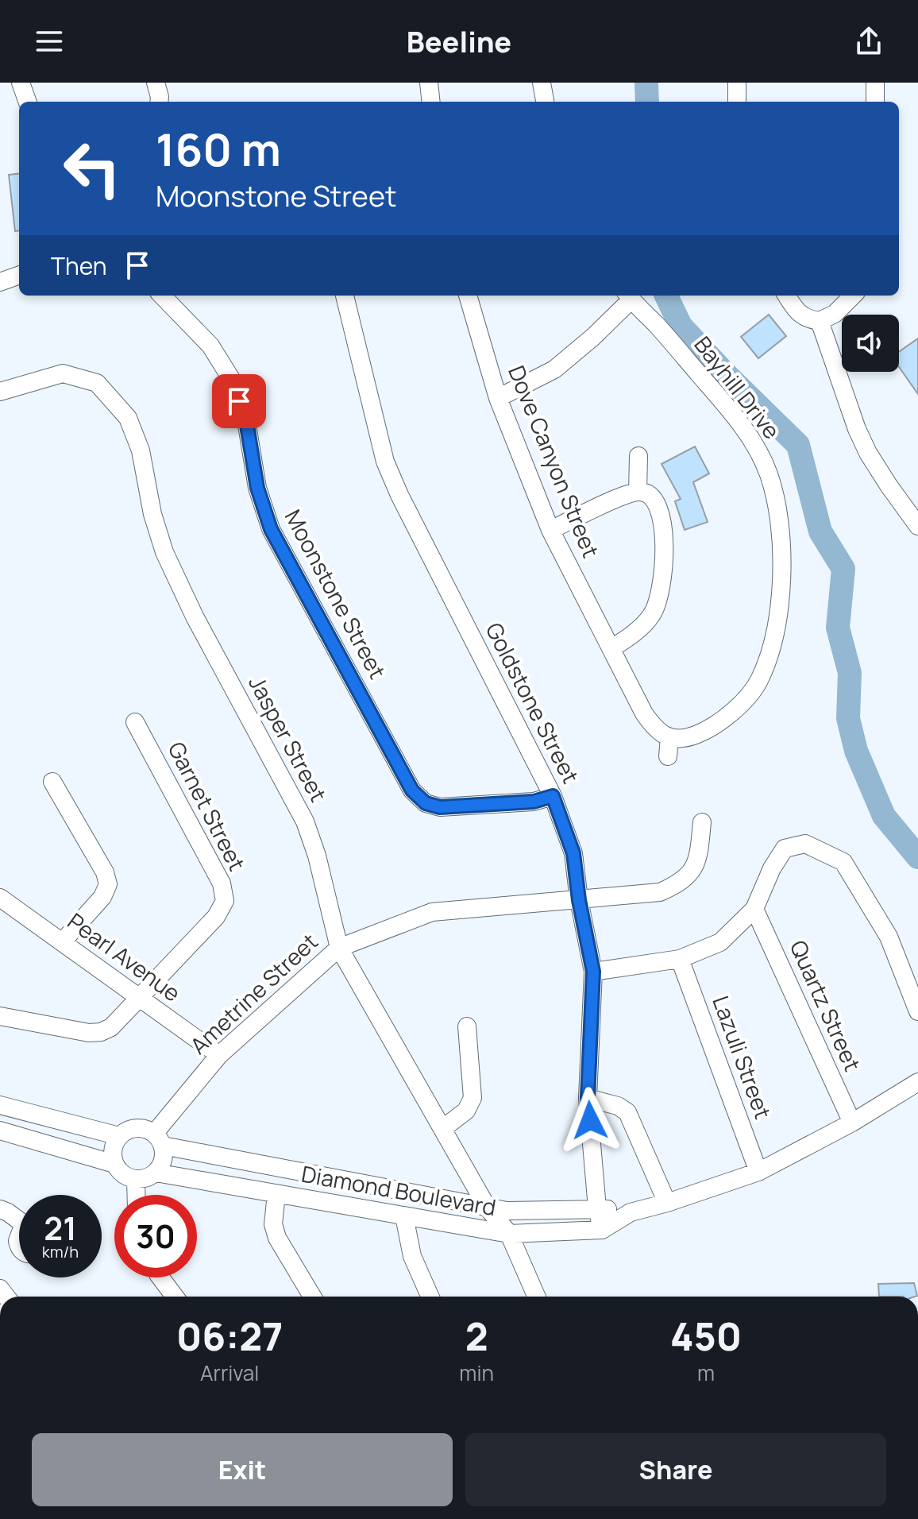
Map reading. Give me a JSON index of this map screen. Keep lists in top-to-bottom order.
{
  "streets": {
    "street": [
      "Bayhill Drive",
      "Dove Canyon Street",
      "Moonstone Street",
      "Goldstone Street",
      "Jasper Street",
      "Garnet Street",
      "Pearl Avenue",
      "Ametrine Street",
      "Quartz Street",
      "Lazuli Street",
      "Diamond Boulevard"
    ]
  },
  "crossings": [
    ["Bayhill Drive", "Dove Canyon Street"],
    ["Moonstone Street", "Goldstone Street"],
    ["Goldstone Street", "Ametrine Street"],
    ["Goldstone Street", "Diamond Boulevard"],
    ["Jasper Street", "Ametrine Street"],
    ["Jasper Street", "Diamond Boulevard"],
    ["Garnet Street", "Pearl Avenue"],
    ["Pearl Avenue", "Ametrine Street"],
    ["Ametrine Street", "Diamond Boulevard"],
    ["Quartz Street", "Diamond Boulevard"],
    ["Lazuli Street", "Diamond Boulevard"]
  ],
  "page": {
    "header": "Beeline",
    "turn": ["160 m", "Moonstone Street"],
    "then": "Then",
    "speed": "21 km/h",
    "limit": "30",
    "eta": [
      "06:27",
      "Arrival",
      "2",
      "min",
      "450",
      "m"
    ],
    "buttons": ["Exit", "Share"]
  }
}
